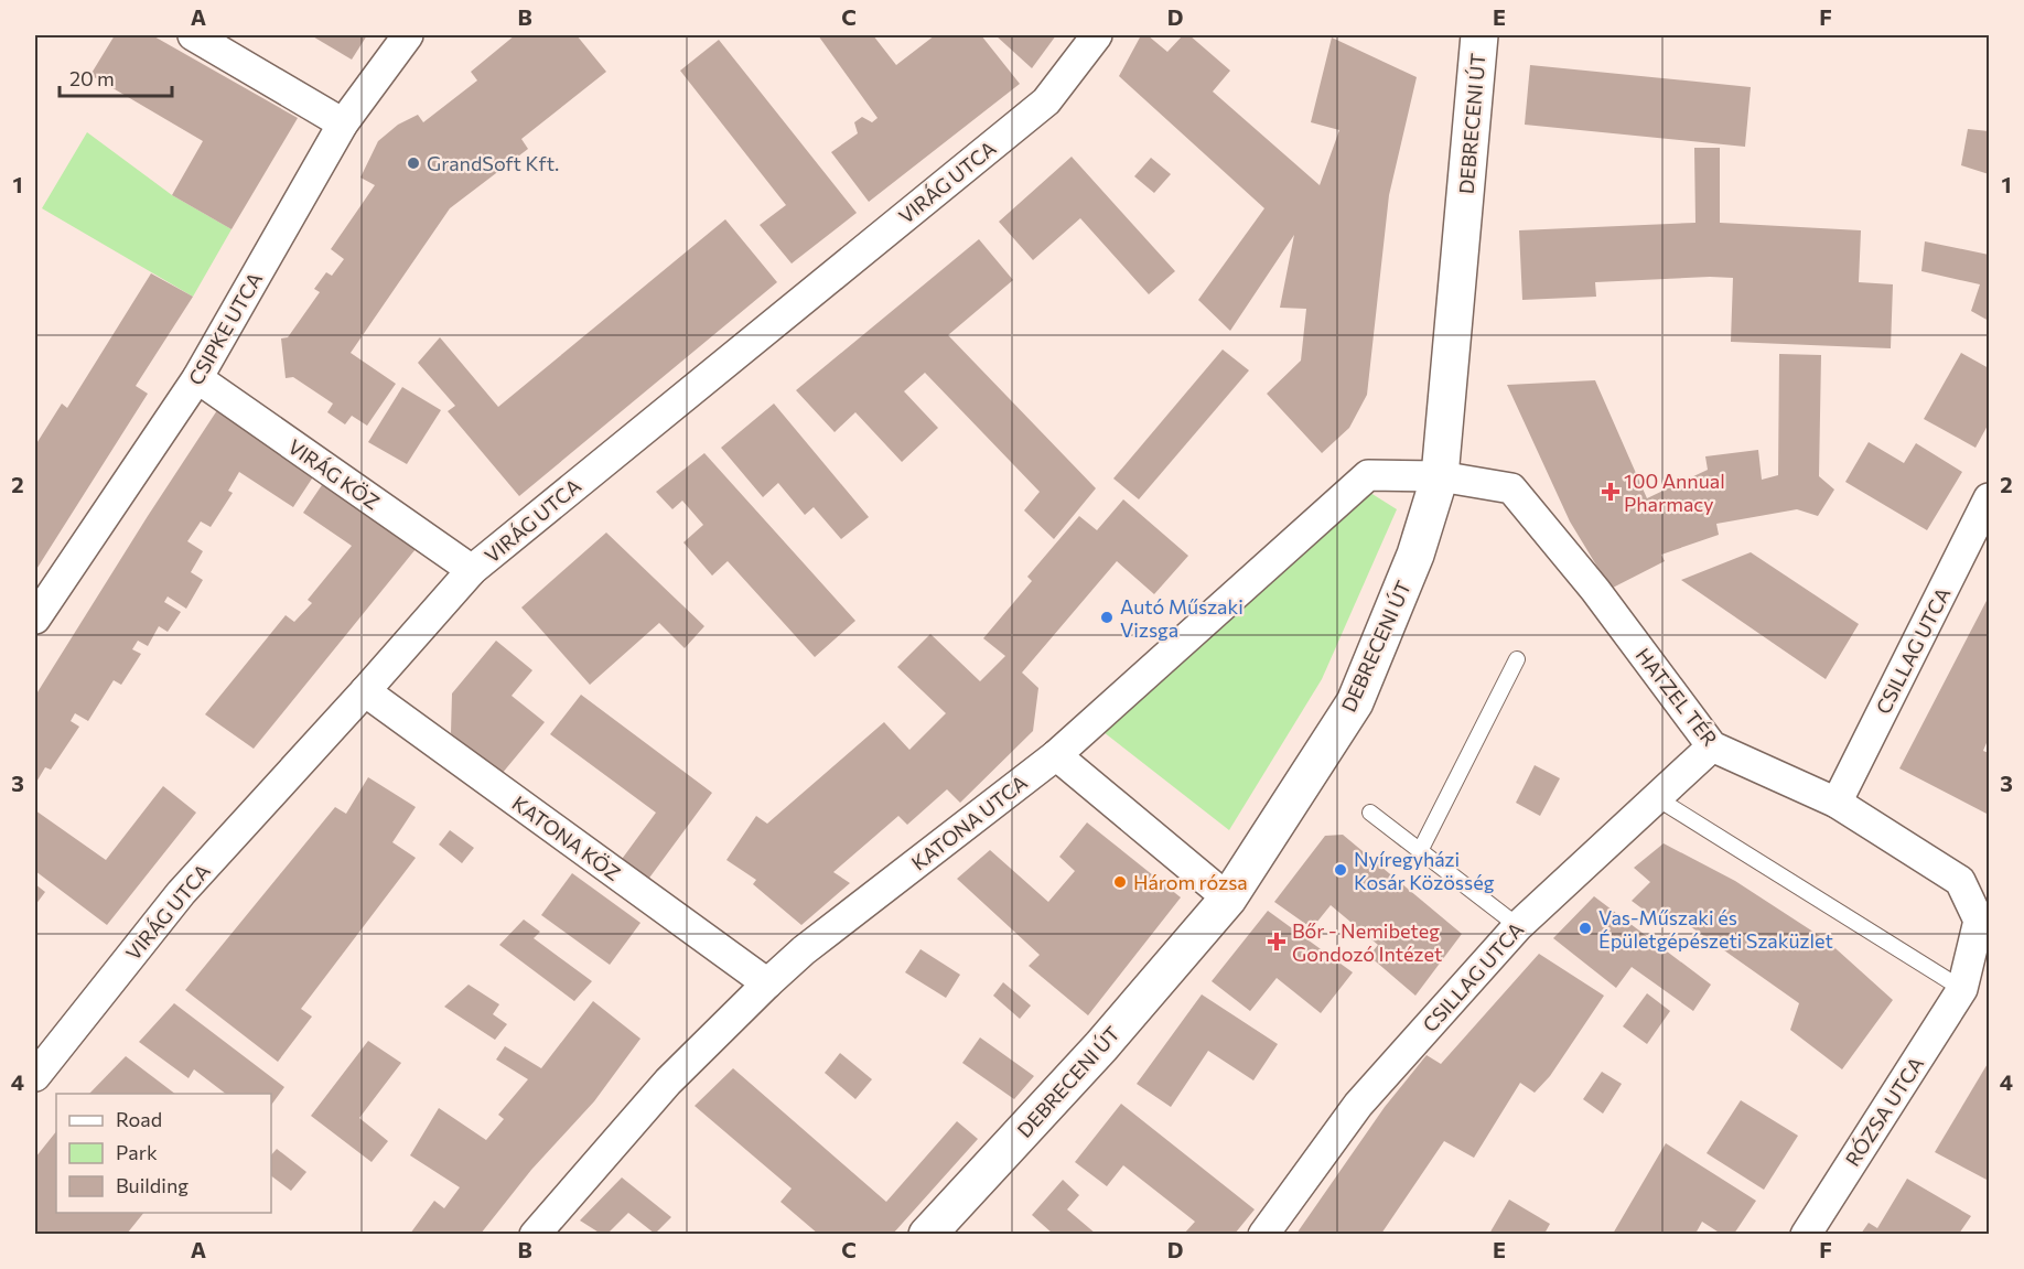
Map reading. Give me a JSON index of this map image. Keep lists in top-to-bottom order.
{
  "streets": {
    "street": [
      "DEBRECENI ÚT",
      "VIRÁG UTCA",
      "CSIPKE UTCA",
      "VIRÁG KÖZ",
      "CSILLAG UTCA",
      "HATZEL TÉR",
      "KATONA UTCA",
      "KATONA KÖZ",
      "RÓZSA UTCA"
    ]
  },
  "crossings": [
    ["DEBRECENI ÚT", "HATZEL TÉR"],
    ["DEBRECENI ÚT", "KATONA UTCA"],
    ["VIRÁG UTCA", "VIRÁG KÖZ"],
    ["VIRÁG UTCA", "KATONA KÖZ"],
    ["CSIPKE UTCA", "VIRÁG KÖZ"],
    ["CSILLAG UTCA", "HATZEL TÉR"],
    ["HATZEL TÉR", "KATONA UTCA"],
    ["HATZEL TÉR", "RÓZSA UTCA"],
    ["KATONA UTCA", "KATONA KÖZ"]
  ],
  "places": {
    "other": [
      "GrandSoft Kft.",
      "Autó Műszaki Vizsga",
      "Nyíregyházi Kosár Közösség",
      "Három rózsa",
      "Vas-Műszaki és Épületgépészeti Szaküzlet"
    ],
    "health": ["100 Annual Pharmacy", "Bőr - Nemibeteg Gondozó Intézet"]
  },
  "legend": ["Road", "Park", "Building"],
  "scale_bar": "20 m",
  "grid": {
    "columns": [
      "A",
      "B",
      "C",
      "D",
      "E",
      "F"
    ],
    "rows": [
      "1",
      "2",
      "3",
      "4"
    ]
  }
}
